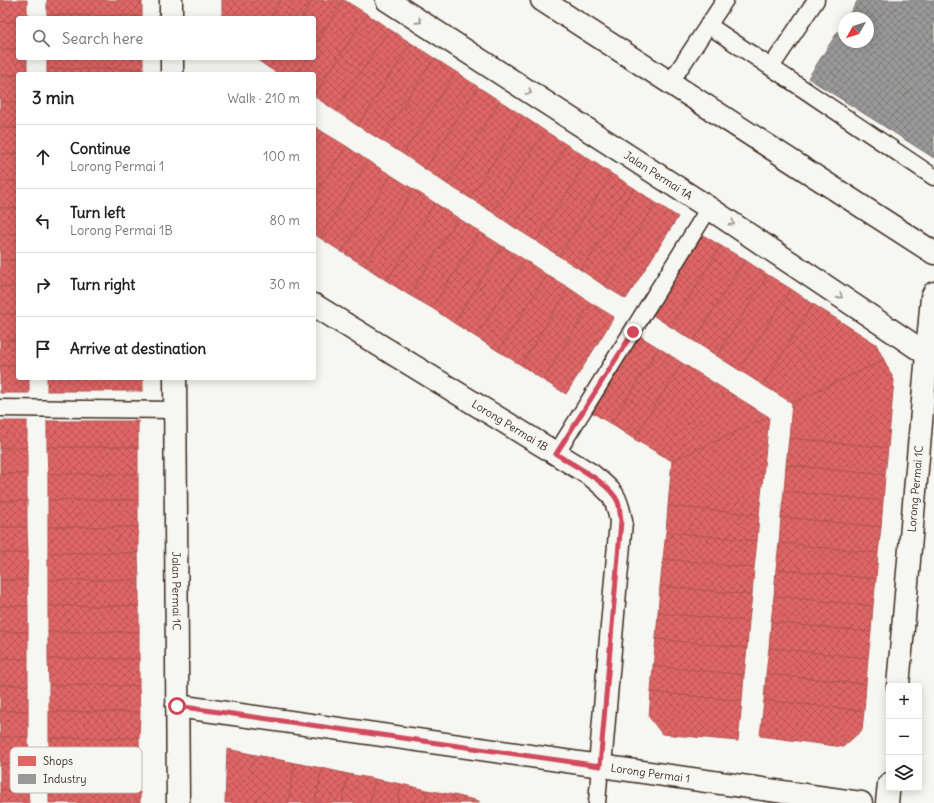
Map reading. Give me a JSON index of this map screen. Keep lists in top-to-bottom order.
{
  "streets": {
    "street": [
      "Jalan Permai 1A",
      "Lorong Permai 1B",
      "Lorong Permai 1C",
      "Jalan Permai 1C",
      "Lorong Permai 1"
    ]
  },
  "crossings": [
    ["Jalan Permai 1A", "Lorong Permai 1C"],
    ["Lorong Permai 1B", "Lorong Permai 1"],
    ["Jalan Permai 1C", "Lorong Permai 1"]
  ],
  "legend": ["Shops", "Industry"],
  "north": "bottom left",
  "page": {
    "search": "Search here",
    "heading": ["3 min", "Walk · 210 m"],
    "list": [
      ["Continue", "Lorong Permai 1", "100 m"],
      ["Turn left", "Lorong Permai 1B", "80 m"],
      ["Turn right", "30 m"],
      "Arrive at destination"
    ],
    "map_buttons": ["+", "−"]
  }
}
